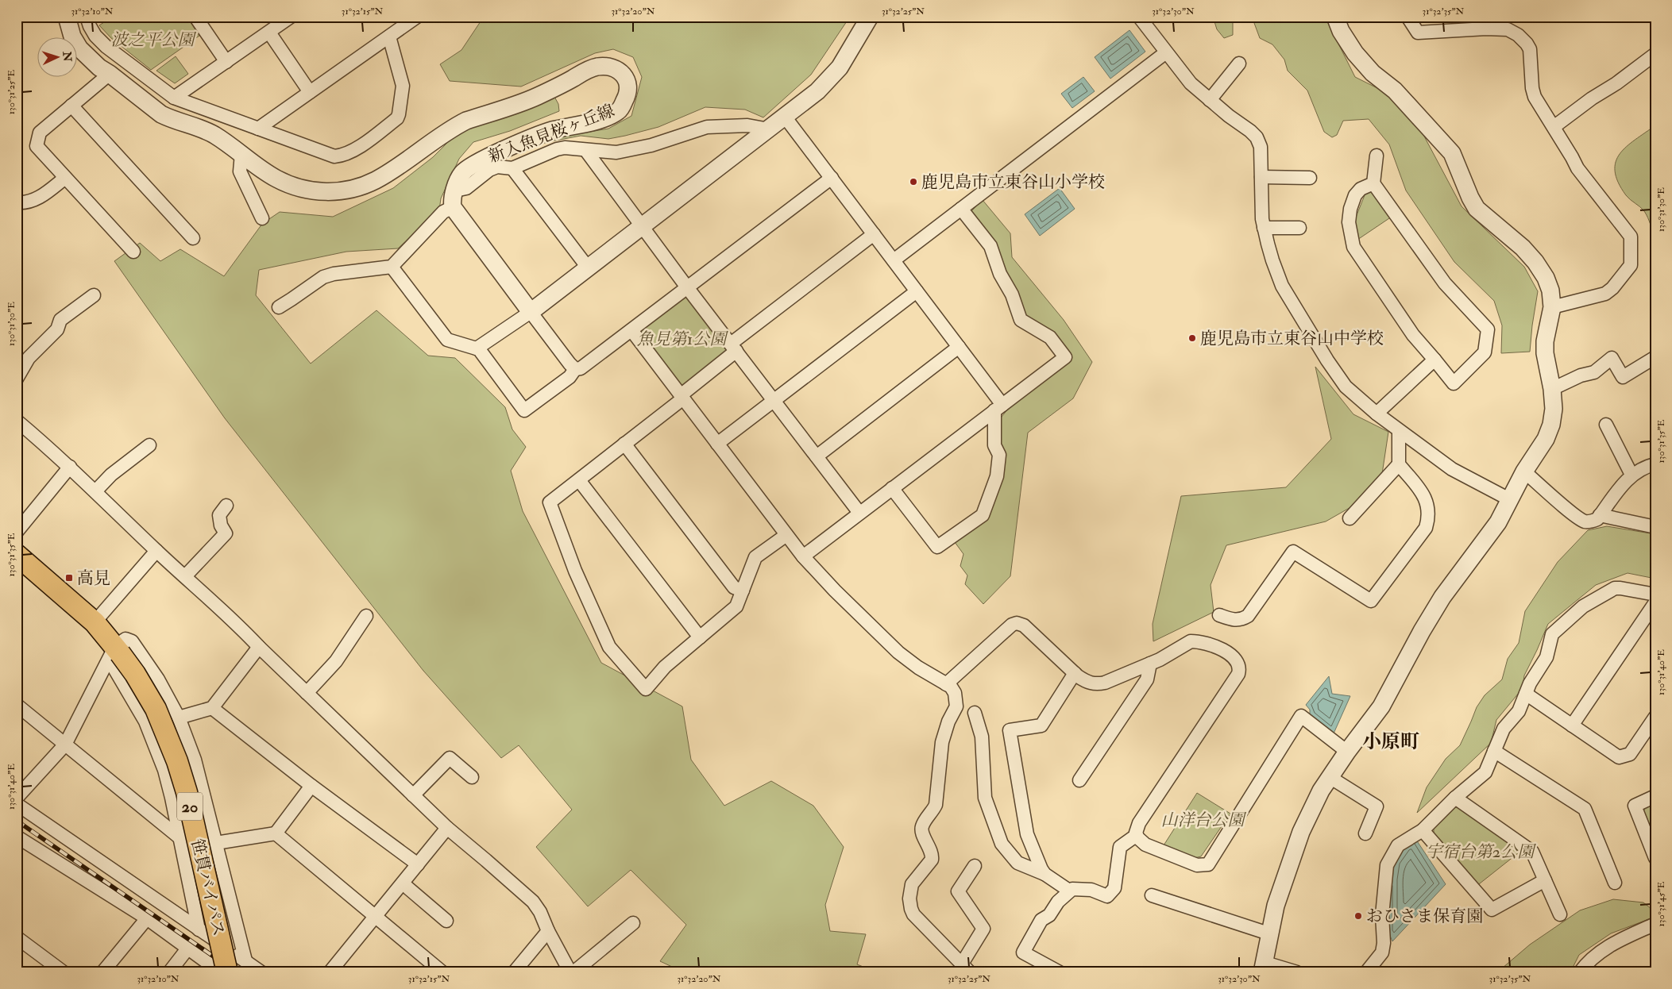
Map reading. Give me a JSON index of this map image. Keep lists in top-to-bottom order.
{
  "streets": {
    "main road": ["20", "笹貫バイパス"],
    "street": ["新入魚見桜ヶ丘線"]
  },
  "districts": ["小原町"],
  "parks": [
    "波之平公園",
    "魚見第1公園",
    "山洋台公園",
    "宇宿台第2公園"
  ],
  "places": {
    "other": ["鹿児島市立東谷山小学校", "鹿児島市立東谷山中学校", "おひさま保育園"],
    "transit": ["高見"]
  },
  "north": "right",
  "coordinates": [
    "31°32'10\"N",
    "31°32'15\"N",
    "31°32'20\"N",
    "31°32'25\"N",
    "31°32'30\"N",
    "31°32'35\"N",
    "130°31'25\"E",
    "130°31'30\"E",
    "130°31'35\"E",
    "130°31'40\"E",
    "130°31'45\"E"
  ]
}
